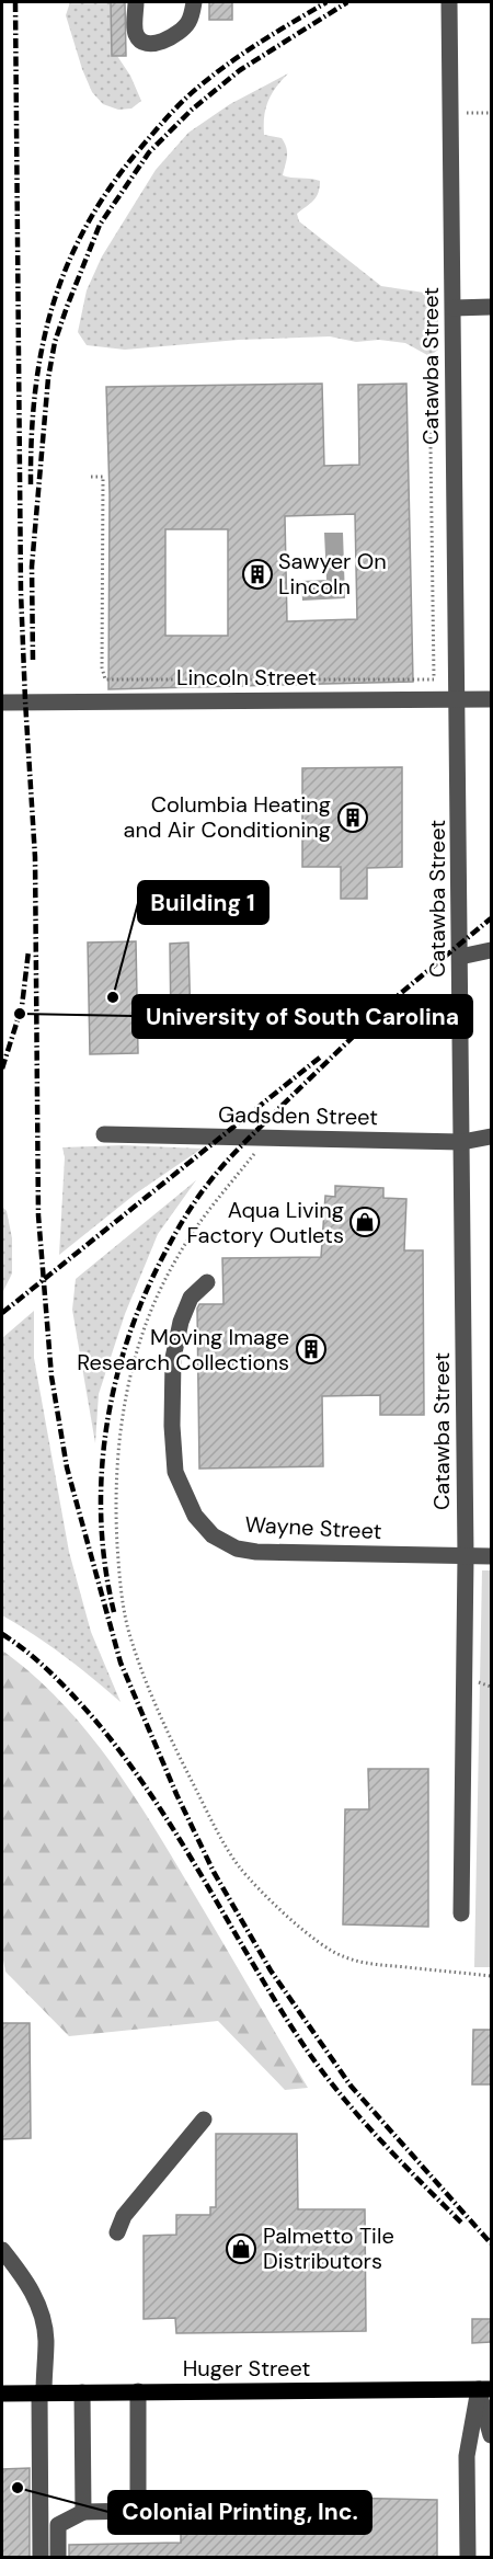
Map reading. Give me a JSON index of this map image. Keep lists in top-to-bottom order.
{
  "streets": {
    "main road": ["Huger Street"],
    "street": [
      "Catawba Street",
      "Lincoln Street",
      "Gadsden Street",
      "Wayne Street"
    ]
  },
  "crossings": [
    ["Catawba Street", "Lincoln Street"],
    ["Catawba Street", "Gadsden Street"],
    ["Catawba Street", "Wayne Street"]
  ],
  "places": {
    "building": ["Sawyer On Lincoln", "Columbia Heating and Air Conditioning", "Moving Image Research Collections"],
    "other": ["Building 1", "University of South Carolina", "Colonial Printing, Inc."],
    "shop": ["Aqua Living Factory Outlets", "Palmetto Tile Distributors"]
  }
}
